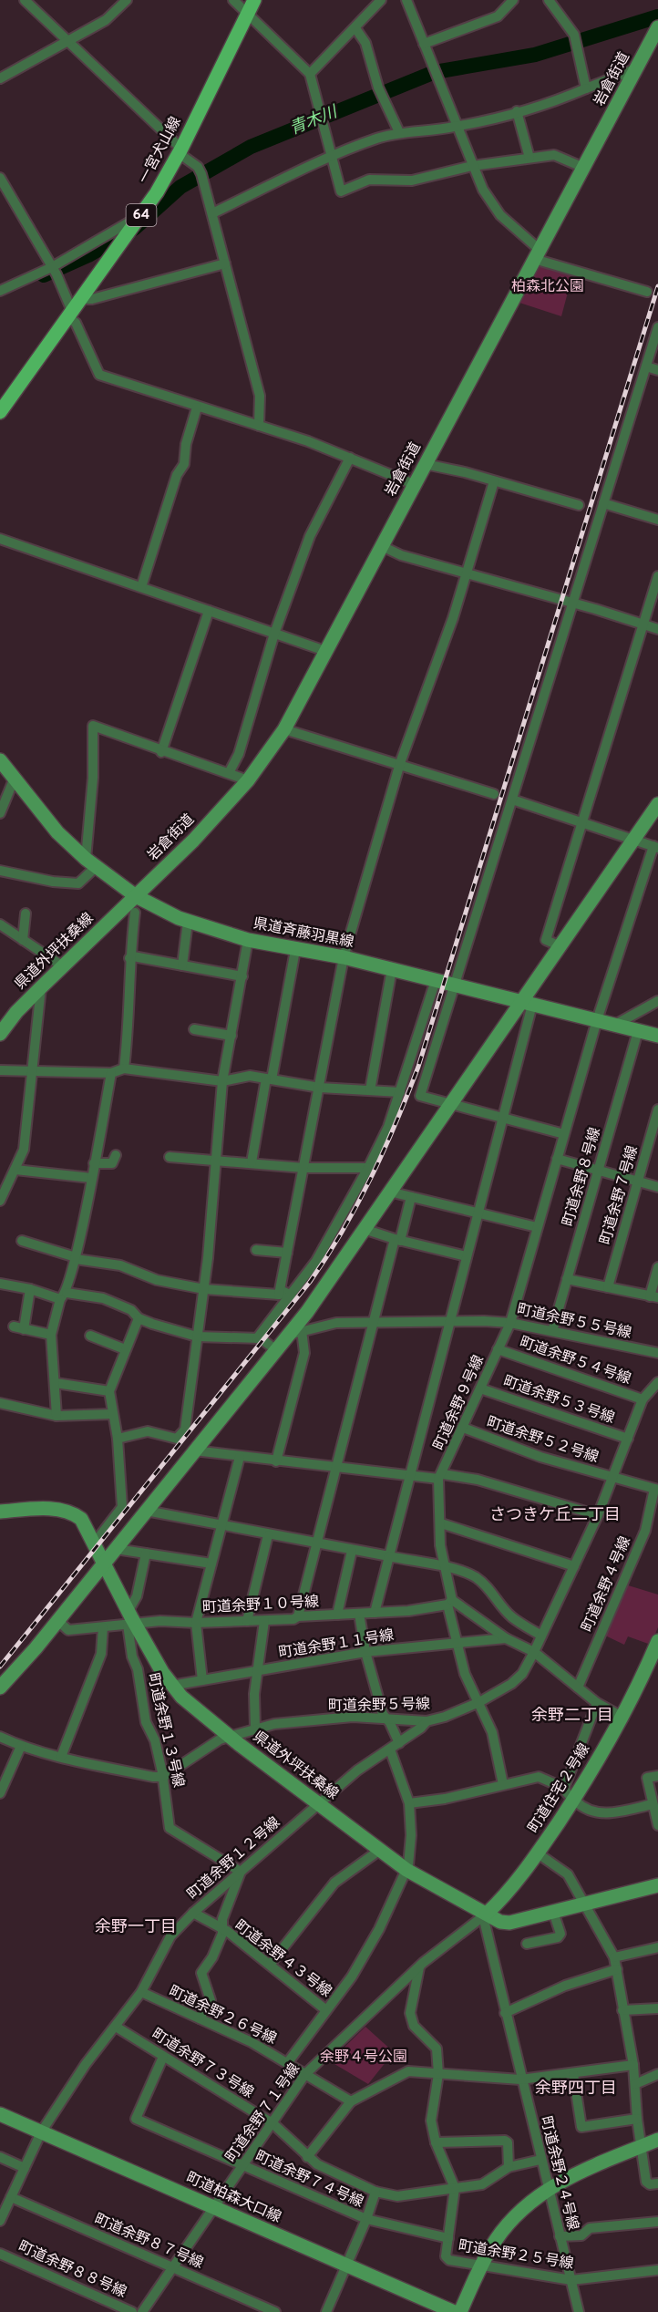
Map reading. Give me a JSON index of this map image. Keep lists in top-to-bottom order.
{
  "streets": {
    "main road": ["一宮犬山線", "64"],
    "street": [
      "岩倉街道",
      "県道斉藤羽黒線",
      "県道外坪扶桑線",
      "町道余野８号線",
      "町道余野７号線",
      "町道余野５５号線",
      "町道余野５４号線",
      "町道余野５３号線",
      "町道余野９号線",
      "町道余野５２号線",
      "町道余野４号線",
      "町道余野１０号線",
      "町道余野１１号線",
      "町道余野５号線",
      "町道余野１３号線",
      "町道住宅２号線",
      "町道余野１２号線",
      "町道余野４３号線",
      "町道余野２６号線",
      "町道余野７３号線",
      "町道余野７１号線",
      "町道余野２４号線",
      "町道余野７４号線",
      "町道柏森大口線",
      "町道余野８７号線",
      "町道余野２５号線",
      "町道余野８８号線"
    ]
  },
  "crossings": [
    ["岩倉街道", "県道斉藤羽黒線"],
    ["岩倉街道", "県道外坪扶桑線"],
    ["県道斉藤羽黒線", "県道外坪扶桑線"],
    ["県道斉藤羽黒線", "町道余野８号線"],
    ["県道斉藤羽黒線", "町道余野９号線"],
    ["県道外坪扶桑線", "町道余野１０号線"],
    ["県道外坪扶桑線", "町道余野１１号線"],
    ["県道外坪扶桑線", "町道余野５号線"],
    ["県道外坪扶桑線", "町道余野１３号線"],
    ["県道外坪扶桑線", "町道住宅２号線"],
    ["県道外坪扶桑線", "町道余野１２号線"],
    ["県道外坪扶桑線", "町道余野７１号線"],
    ["県道外坪扶桑線", "町道余野２４号線"],
    ["町道余野８号線", "町道余野５５号線"],
    ["町道余野５５号線", "町道余野９号線"],
    ["町道余野５４号線", "町道余野９号線"],
    ["町道余野５４号線", "町道余野５号線"],
    ["町道余野５３号線", "町道余野９号線"],
    ["町道余野５３号線", "町道余野５号線"],
    ["町道余野９号線", "町道余野５２号線"],
    ["町道余野９号線", "町道余野１０号線"],
    ["町道余野９号線", "町道余野１１号線"],
    ["町道余野９号線", "町道余野５号線"],
    ["町道余野５２号線", "町道余野４号線"],
    ["町道余野５２号線", "町道余野５号線"],
    ["町道余野１０号線", "町道余野１３号線"],
    ["町道余野５号線", "町道余野１３号線"],
    ["町道余野５号線", "町道余野１２号線"],
    ["町道余野１３号線", "町道余野１２号線"],
    ["町道住宅２号線", "町道余野７１号線"],
    ["町道住宅２号線", "町道余野２４号線"],
    ["町道余野１２号線", "町道余野４３号線"],
    ["町道余野１２号線", "町道余野２６号線"],
    ["町道余野１２号線", "町道余野７３号線"],
    ["町道余野１２号線", "町道柏森大口線"],
    ["町道余野１２号線", "町道余野８７号線"],
    ["町道余野２６号線", "町道余野７１号線"],
    ["町道余野７３号線", "町道余野７１号線"],
    ["町道余野７３号線", "町道余野２４号線"],
    ["町道余野７３号線", "町道余野７４号線"],
    ["町道余野７３号線", "町道余野２５号線"],
    ["町道余野７１号線", "町道余野２４号線"],
    ["町道余野７１号線", "町道余野７４号線"],
    ["町道余野７１号線", "町道柏森大口線"],
    ["町道余野７１号線", "町道余野８７号線"],
    ["町道余野２４号線", "町道余野２５号線"],
    ["町道余野７４号線", "町道余野２５号線"]
  ],
  "districts": [
    "さつきケ丘二丁目",
    "余野二丁目",
    "余野一丁目",
    "余野四丁目"
  ],
  "water": ["青木川"],
  "parks": ["柏森北公園", "余野４号公園"]
}
